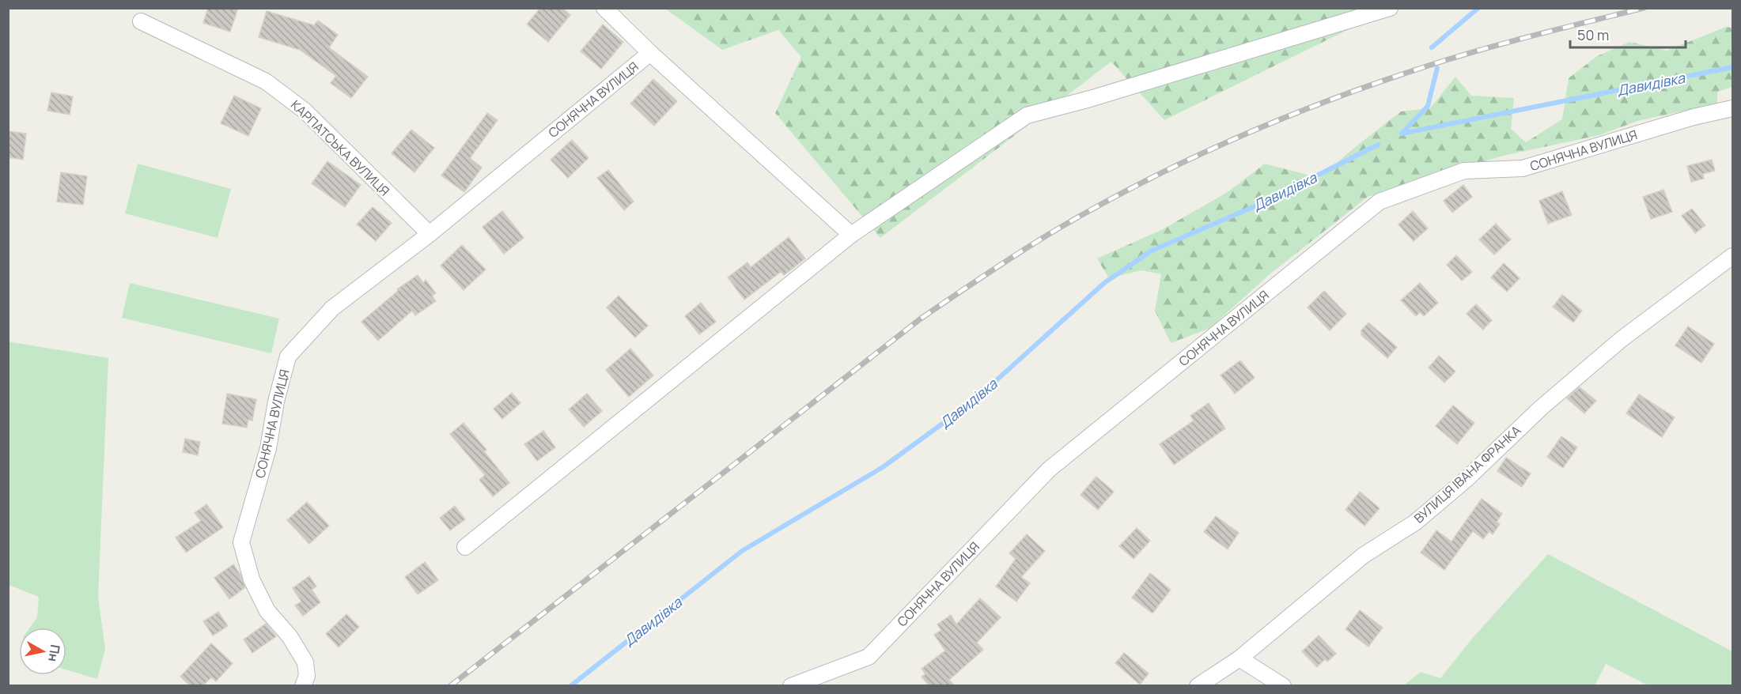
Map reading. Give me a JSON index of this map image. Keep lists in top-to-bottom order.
{
  "streets": {
    "street": ["СОНЯЧНА ВУЛИЦЯ", "КАРПАТСЬКА ВУЛИЦЯ", "ВУЛИЦЯ ІВАНА ФРАНКА"]
  },
  "crossings": [
    ["СОНЯЧНА ВУЛИЦЯ", "КАРПАТСЬКА ВУЛИЦЯ"]
  ],
  "water": ["Давидівка"],
  "scale_bar": "50 m",
  "north": "right"
}
